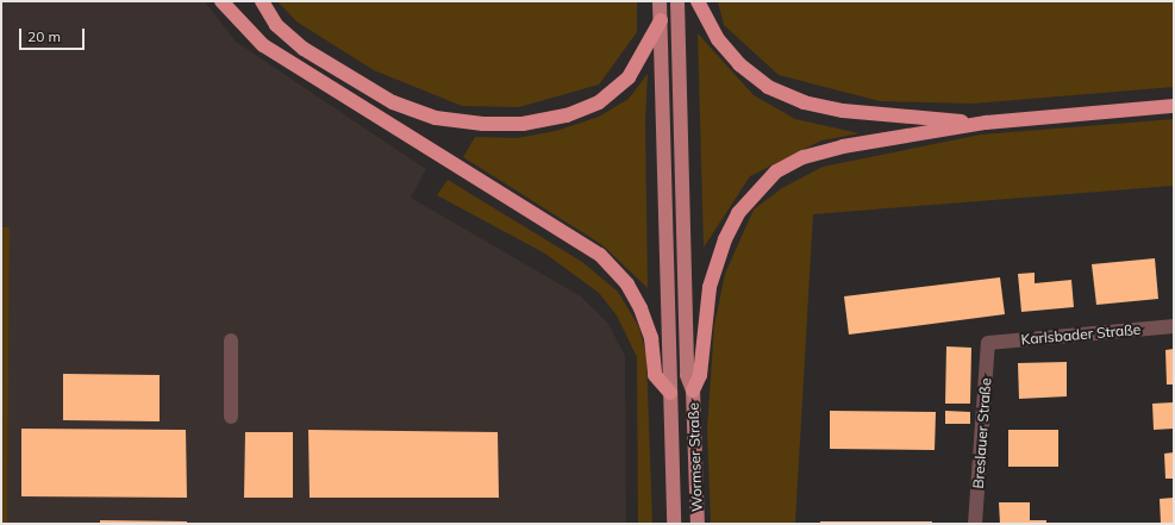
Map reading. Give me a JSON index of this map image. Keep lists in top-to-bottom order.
{
  "streets": {
    "main road": ["Wormser Straße"],
    "street": ["Karlsbader Straße", "Breslauer Straße"]
  },
  "crossings": [
    ["Karlsbader Straße", "Breslauer Straße"]
  ],
  "scale_bar": "20 m"
}
